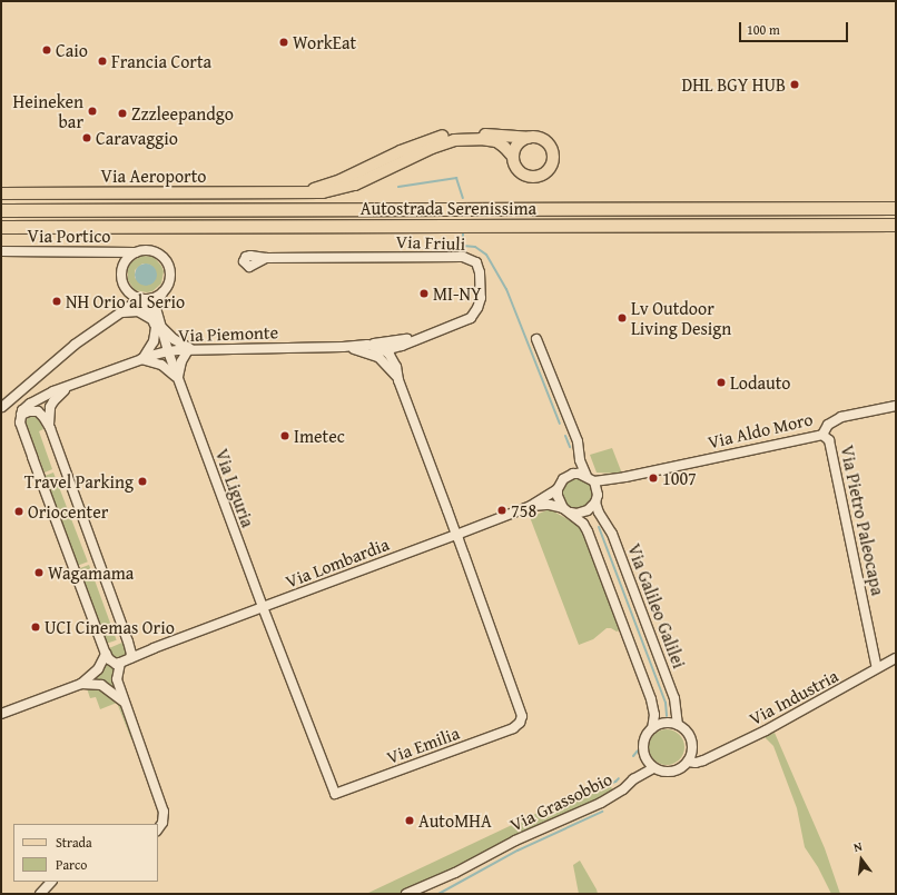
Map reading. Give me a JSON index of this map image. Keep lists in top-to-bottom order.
{
  "streets": {
    "highway": ["Autostrada Serenissima"],
    "main road": ["Via Aeroporto"],
    "street": [
      "Via Portico",
      "Via Friuli",
      "Via Piemonte",
      "Via Aldo Moro",
      "Via Liguria",
      "Via Pietro Paleocapa",
      "Via Lombardia",
      "Via Galileo Galilei",
      "Via Industria",
      "Via Emilia",
      "Via Grassobbio"
    ]
  },
  "crossings": [
    ["Via Portico", "Via Liguria"],
    ["Via Friuli", "Via Piemonte"],
    ["Via Piemonte", "Via Liguria"],
    ["Via Piemonte", "Via Lombardia"],
    ["Via Piemonte", "Via Emilia"],
    ["Via Aldo Moro", "Via Pietro Paleocapa"],
    ["Via Aldo Moro", "Via Lombardia"],
    ["Via Aldo Moro", "Via Galileo Galilei"],
    ["Via Liguria", "Via Lombardia"],
    ["Via Liguria", "Via Emilia"],
    ["Via Pietro Paleocapa", "Via Industria"],
    ["Via Lombardia", "Via Galileo Galilei"],
    ["Via Lombardia", "Via Emilia"],
    ["Via Galileo Galilei", "Via Industria"],
    ["Via Galileo Galilei", "Via Grassobbio"],
    ["Via Industria", "Via Grassobbio"]
  ],
  "places": [
    "WorkEat",
    "Caio",
    "Francia Corta",
    "DHL BGY HUB",
    "Heineken bar",
    "Zzzleepandgo",
    "Caravaggio",
    "MI-NY",
    "NH Orio al Serio",
    "Lv Outdoor Living Design",
    "Lodauto",
    "Imetec",
    "1007",
    "Travel Parking",
    "758",
    "Oriocenter",
    "Wagamama",
    "UCI Cinemas Orio",
    "AutoMHA"
  ],
  "legend": ["Strada", "Parco"],
  "scale_bar": "100 m",
  "north": "top"
}
